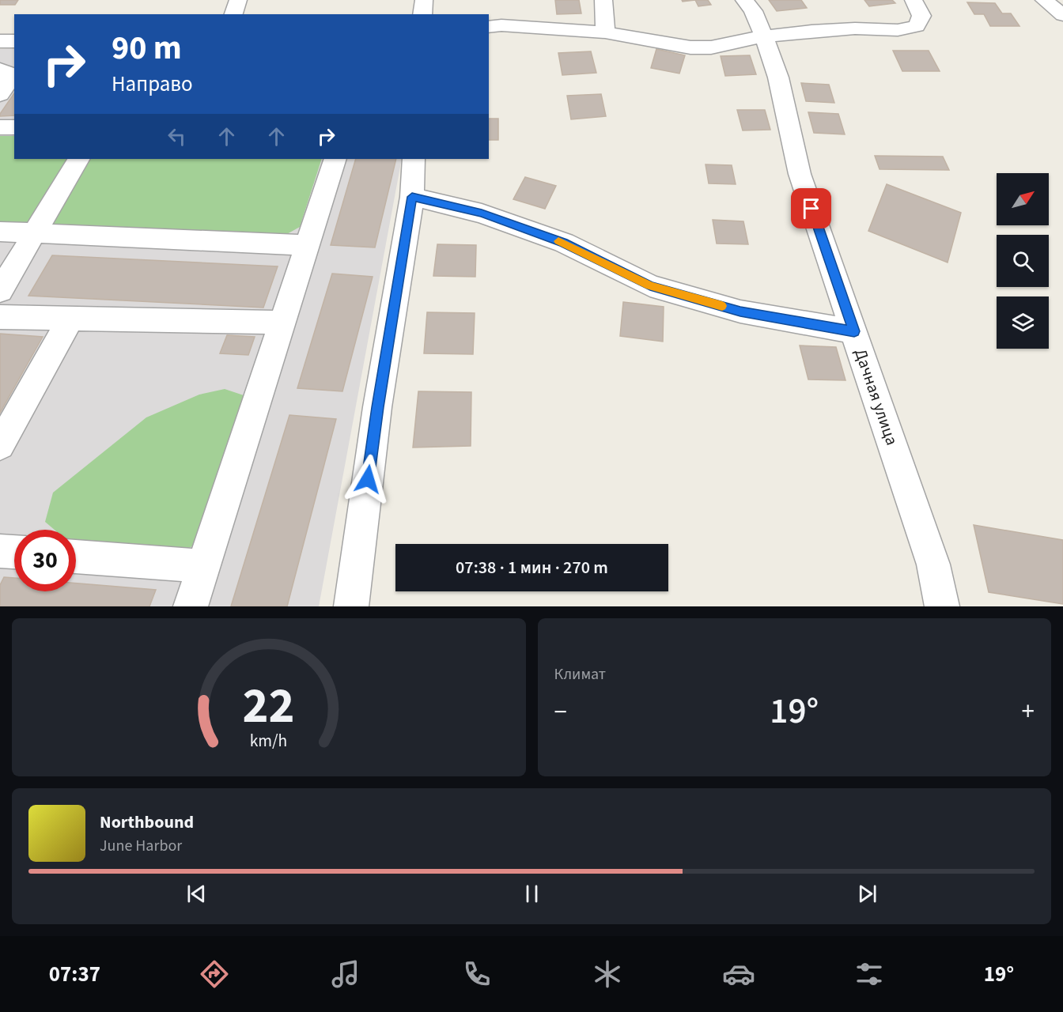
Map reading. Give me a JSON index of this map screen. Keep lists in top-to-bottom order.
{
  "streets": {
    "street": ["Дачная улица"]
  },
  "north": "top right",
  "page": {
    "turn": ["90 m", "Направо"],
    "limit": "30",
    "trip": "07:38 · 1 мин · 270 m",
    "tile": "Климат",
    "heat": ["−", "19°", "+"],
    "song": ["Northbound", "June Harbor"],
    "tabs": ["07:37", "19°"],
    "gauge": ["22", "km/h"]
  }
}
